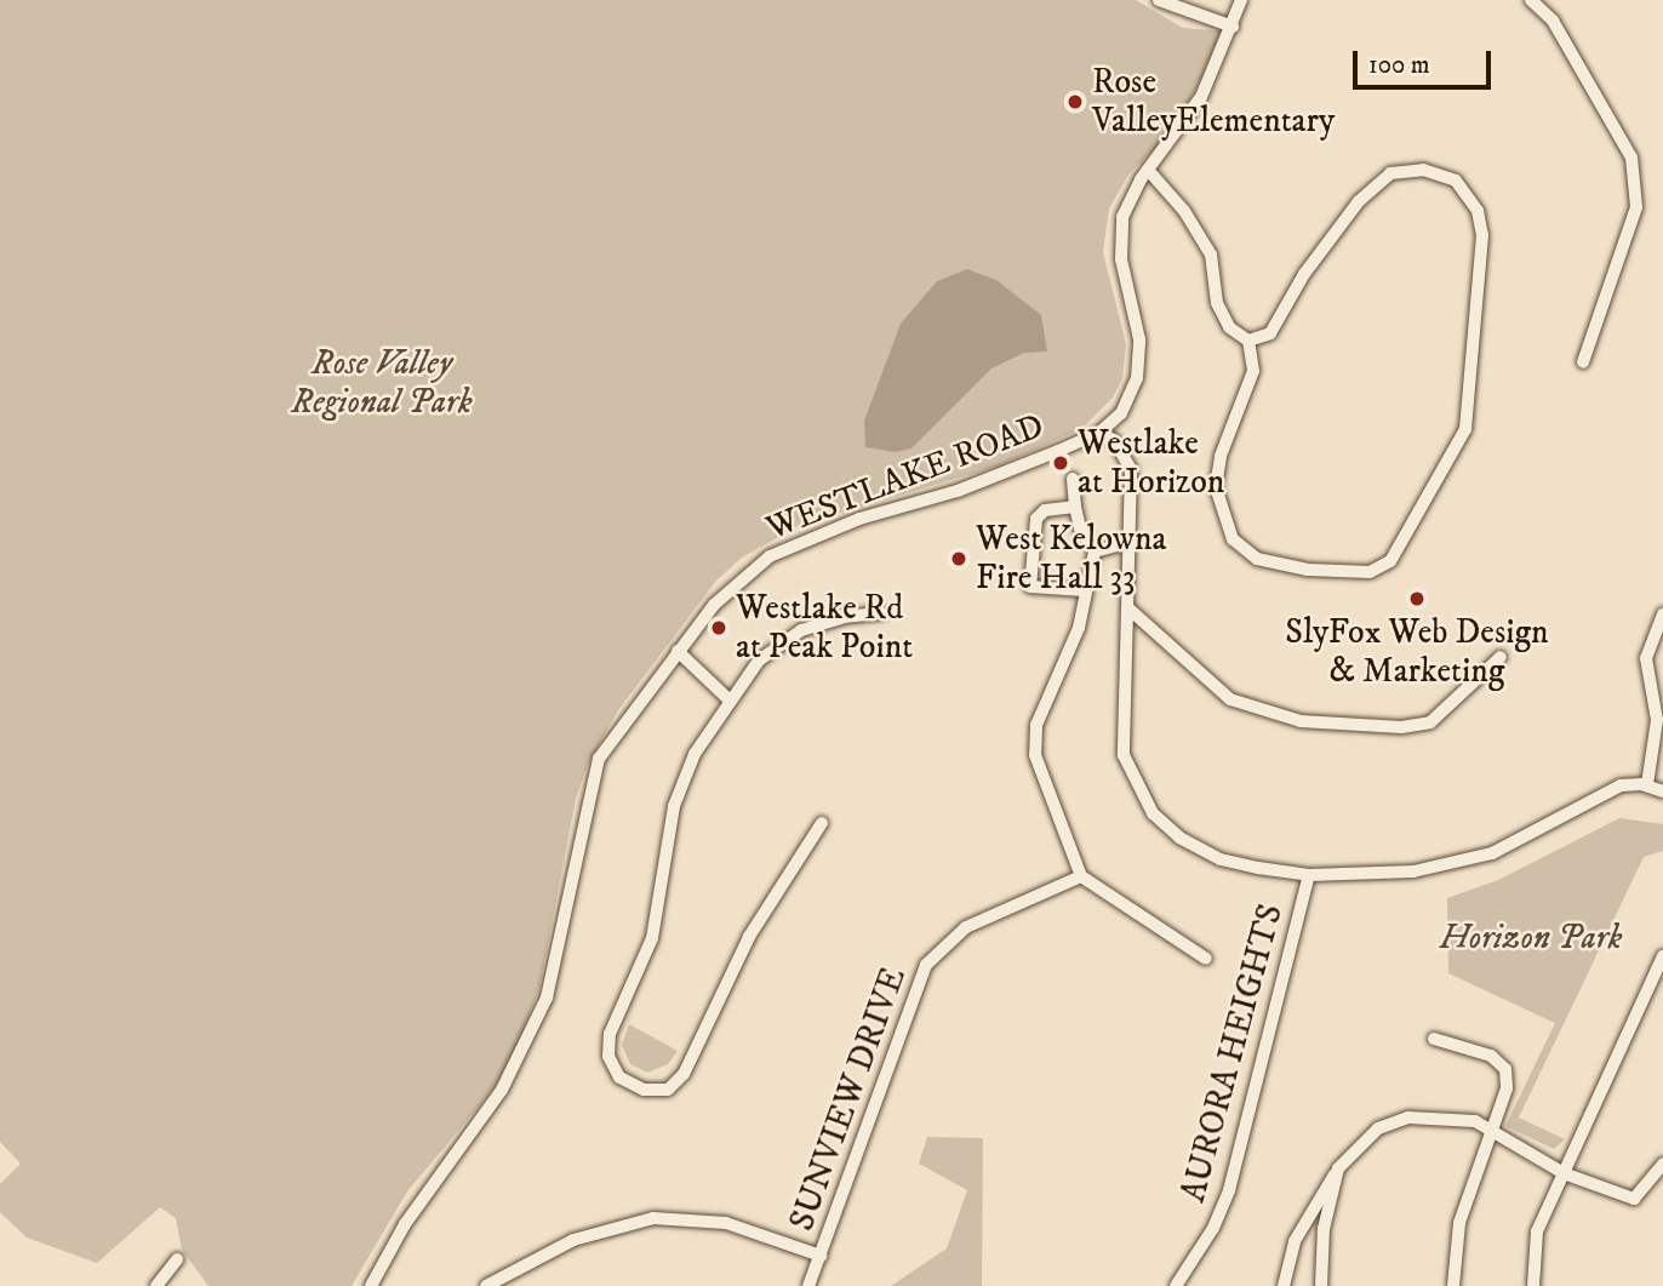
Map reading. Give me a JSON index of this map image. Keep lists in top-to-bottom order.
{
  "streets": {
    "street": ["WESTLAKE ROAD", "AURORA HEIGHTS", "SUNVIEW DRIVE"]
  },
  "parks": ["Rose Valley Regional Park", "Horizon Park"],
  "places": [
    "Rose ValleyElementary",
    "Westlake at Horizon",
    "West Kelowna Fire Hall 33",
    "SlyFox Web Design & Marketing",
    "Westlake Rd at Peak Point"
  ],
  "scale_bar": "100 m"
}
